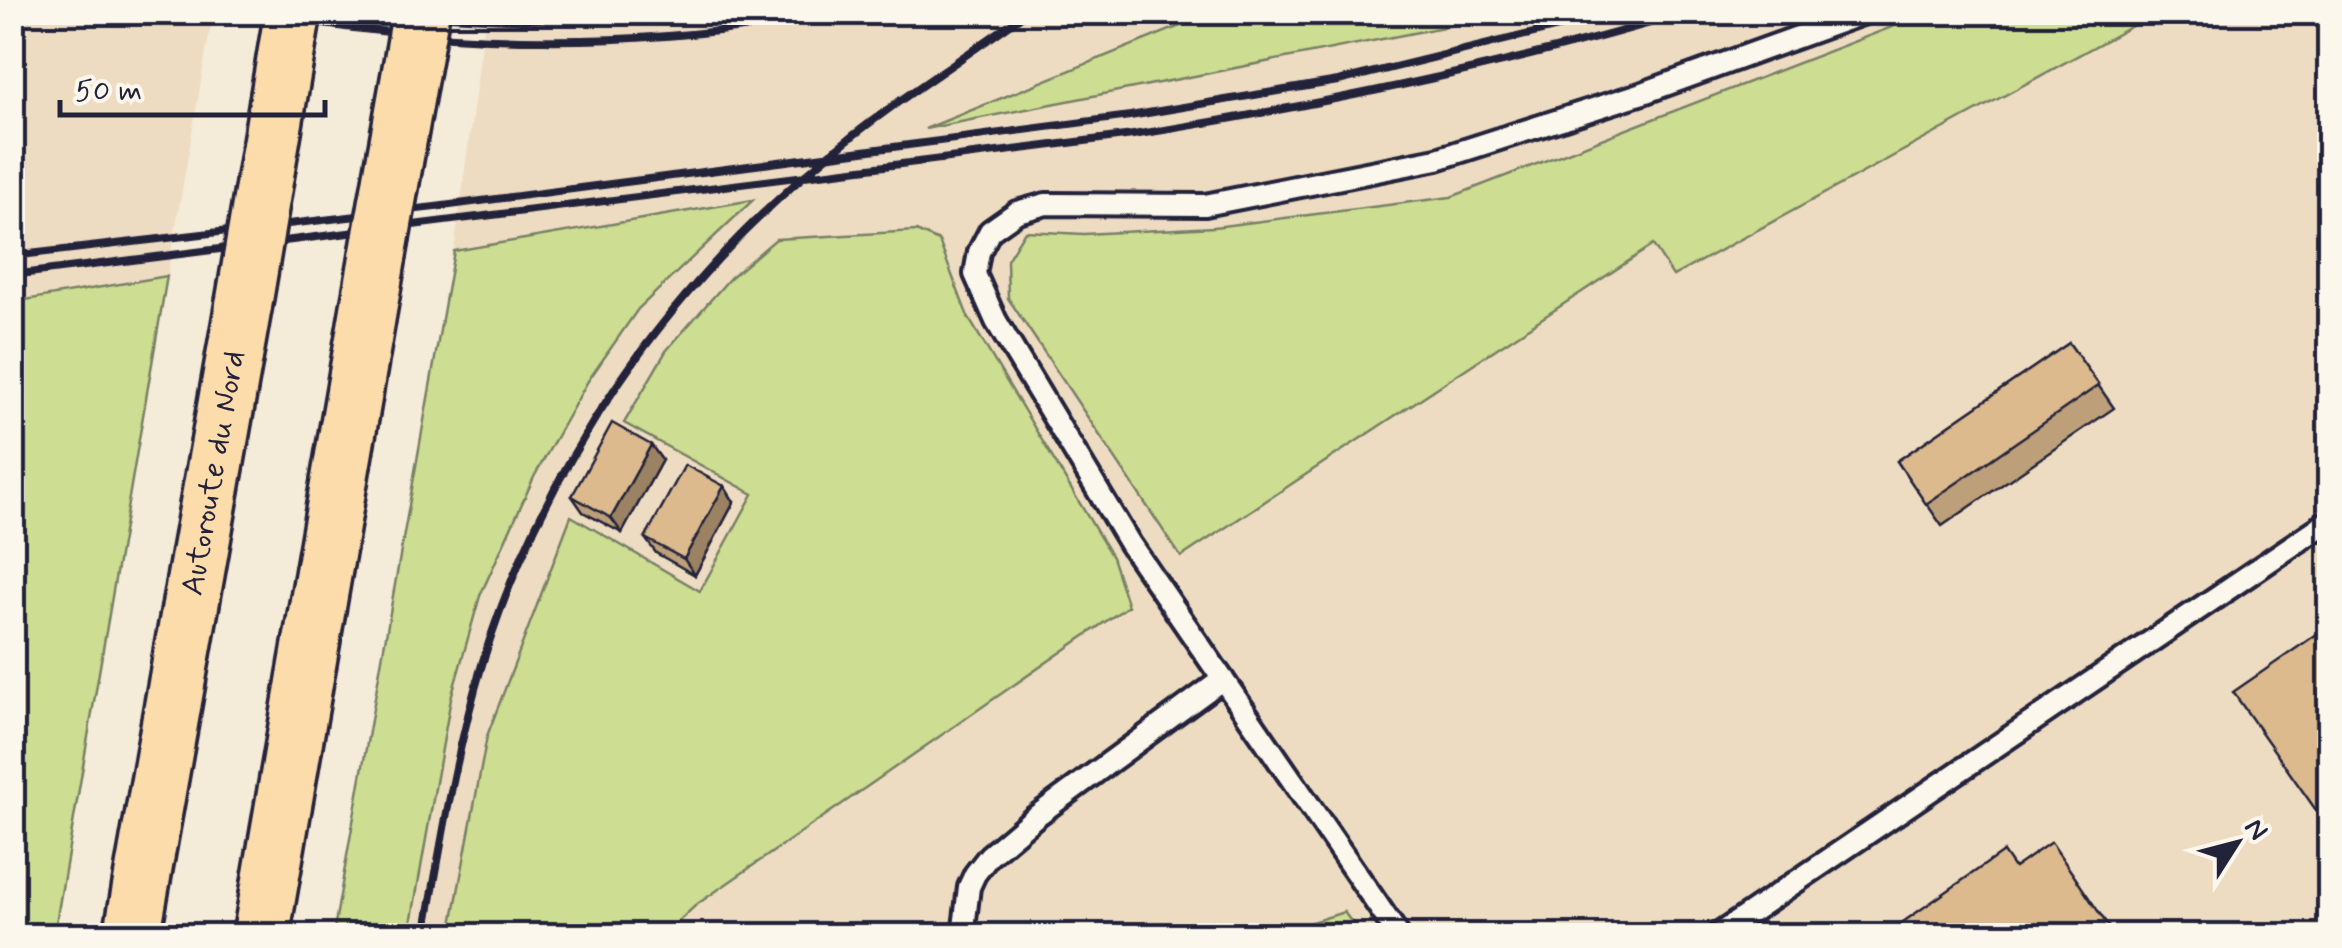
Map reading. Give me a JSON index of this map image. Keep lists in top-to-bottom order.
{
  "streets": {
    "highway": ["Autoroute du Nord"]
  },
  "scale_bar": "50 m",
  "north": "top right"
}
